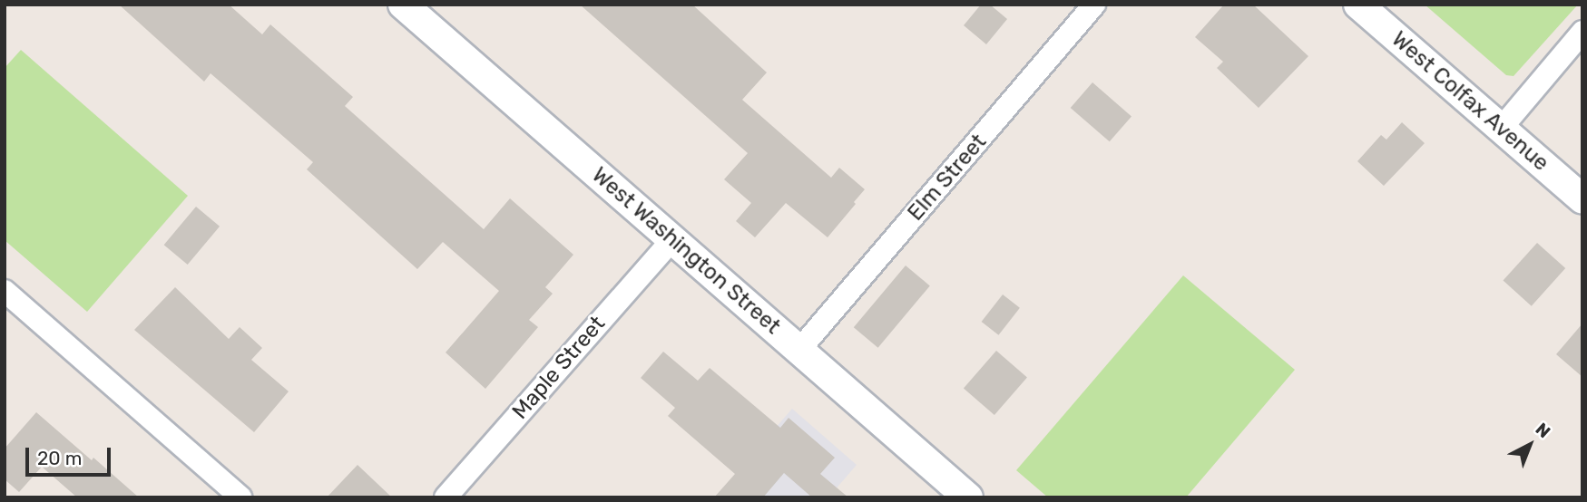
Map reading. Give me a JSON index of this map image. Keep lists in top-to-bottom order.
{
  "streets": {
    "street": [
      "West Colfax Avenue",
      "Elm Street",
      "West Washington Street",
      "Maple Street"
    ]
  },
  "crossings": [
    ["Elm Street", "West Washington Street"],
    ["West Washington Street", "Maple Street"]
  ],
  "scale_bar": "20 m",
  "north": "top right"
}
